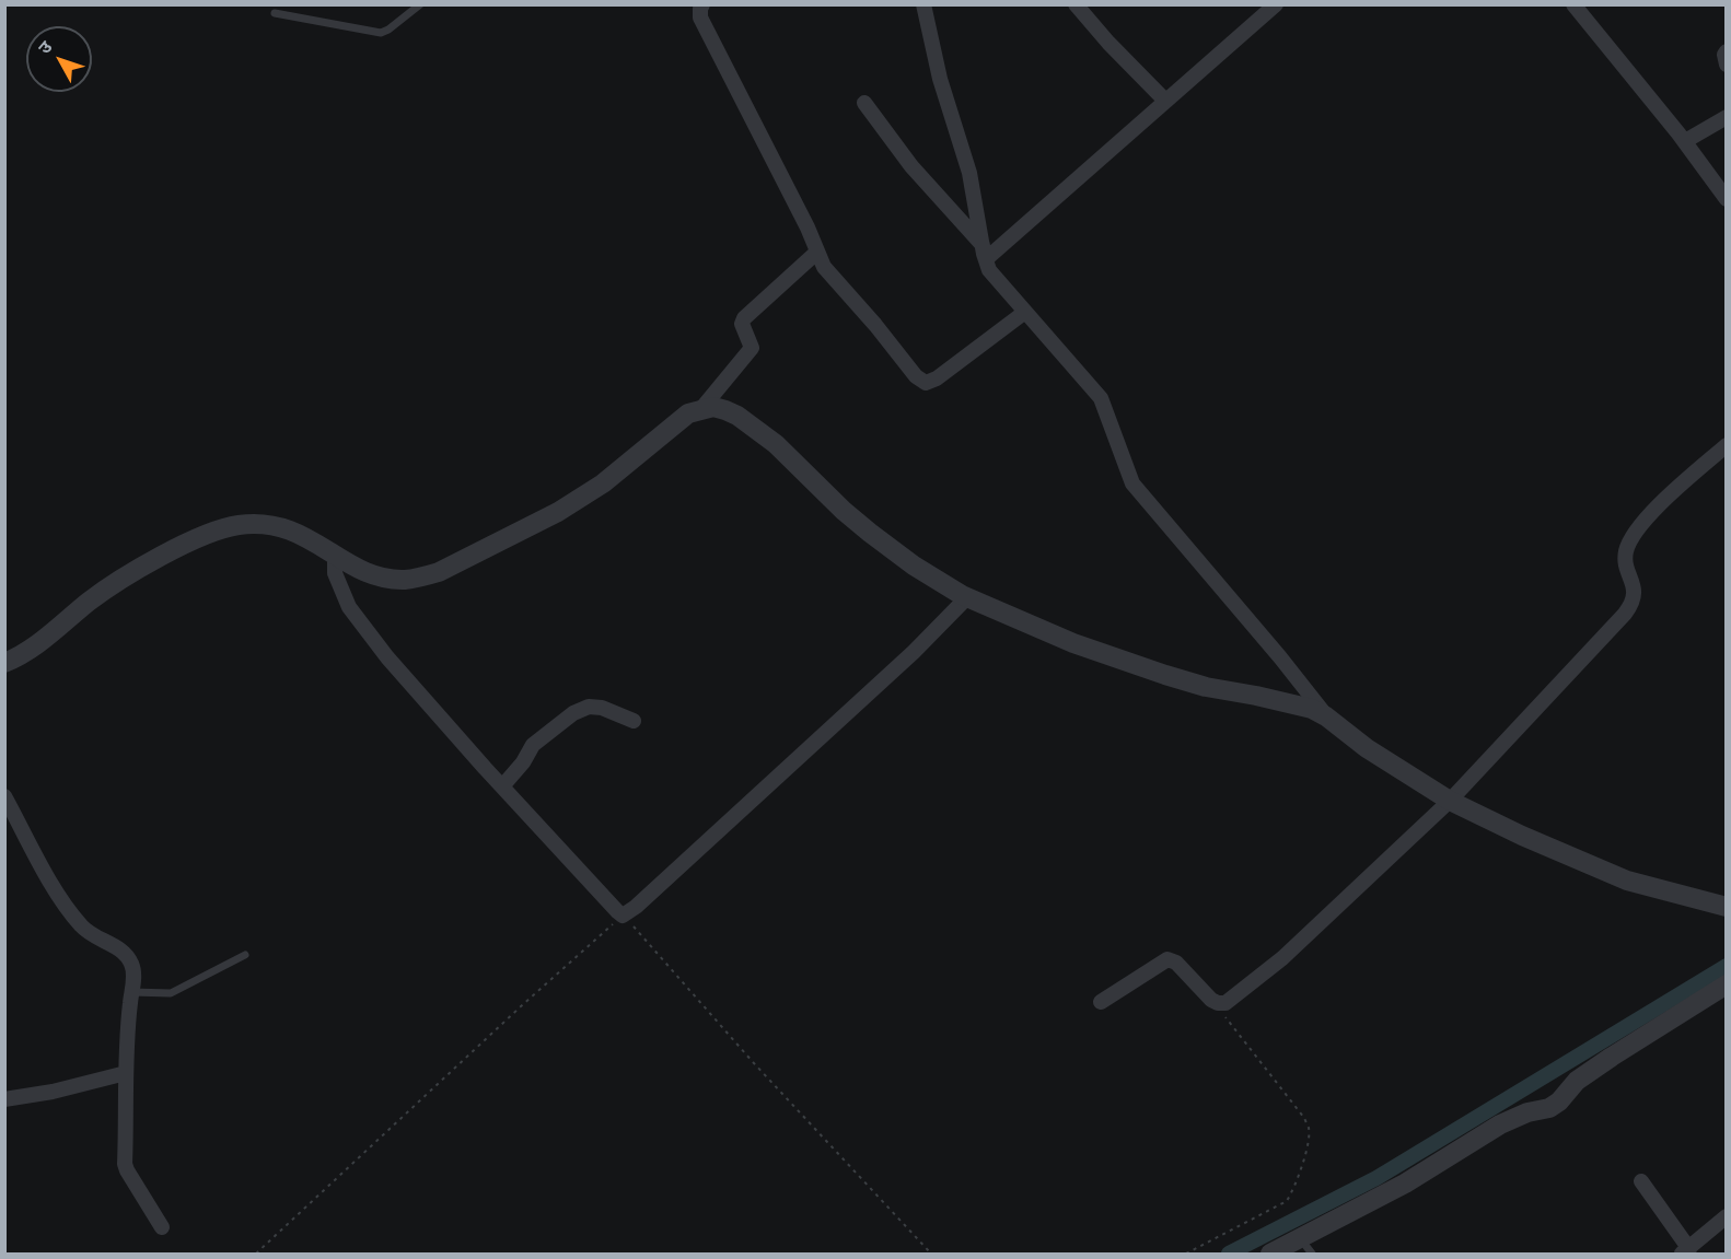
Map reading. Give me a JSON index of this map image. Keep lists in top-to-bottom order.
{
  "north": "top left"
}
